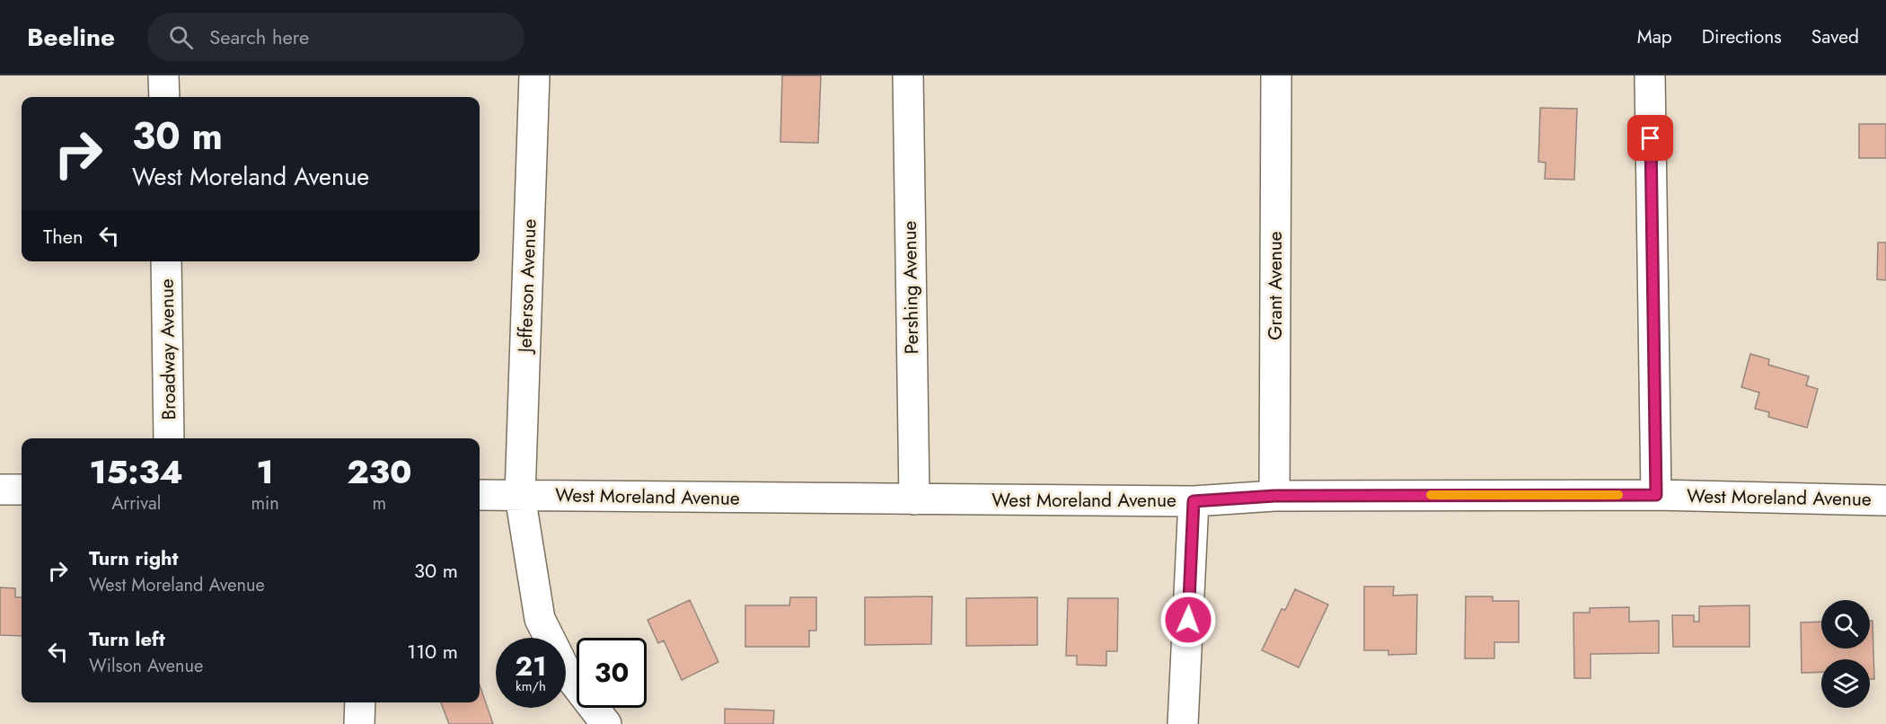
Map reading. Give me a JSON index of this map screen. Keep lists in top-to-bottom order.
{
  "streets": {
    "street": [
      "Jefferson Avenue",
      "Grant Avenue",
      "Pershing Avenue",
      "Broadway Avenue",
      "West Moreland Avenue"
    ]
  },
  "crossings": [
    ["Jefferson Avenue", "West Moreland Avenue"],
    ["Grant Avenue", "West Moreland Avenue"],
    ["Pershing Avenue", "West Moreland Avenue"]
  ],
  "page": {
    "header": "Beeline",
    "search": "Search here",
    "nav": ["Map", "Directions", "Saved"],
    "turn": ["30 m", "West Moreland Avenue"],
    "then": "Then",
    "eta": [
      "15:34",
      "Arrival",
      "1",
      "min",
      "230",
      "m"
    ],
    "list": [
      {
        "name": "Turn right",
        "note": "West Moreland Avenue",
        "value": "30 m"
      },
      {
        "name": "Turn left",
        "note": "Wilson Avenue",
        "value": "110 m"
      }
    ],
    "speed": "21 km/h",
    "limit": "30"
  }
}
